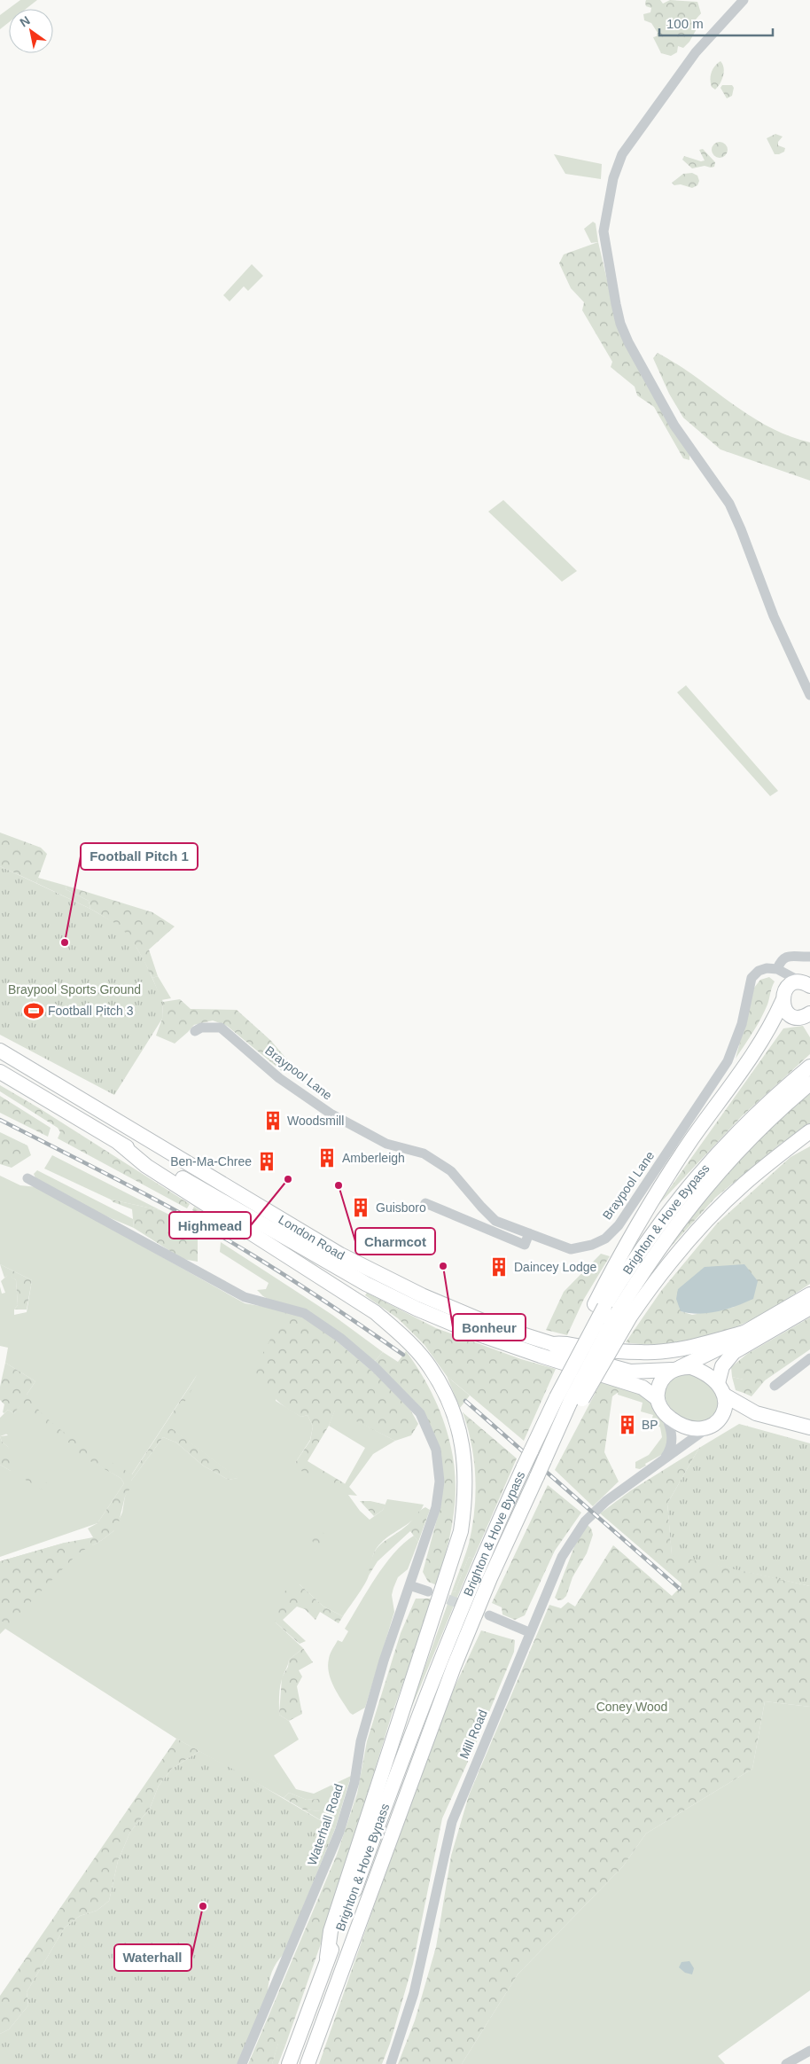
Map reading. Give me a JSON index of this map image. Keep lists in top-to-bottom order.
{
  "streets": {
    "highway": ["Brighton & Hove Bypass", "London Road"],
    "street": ["Braypool Lane", "Mill Road", "Waterhall Road"]
  },
  "crossings": [
    ["London Road", "Mill Road"]
  ],
  "parks": ["Braypool Sports Ground", "Coney Wood"],
  "places": {
    "other": [
      "Football Pitch 1",
      "Highmead",
      "Charmcot",
      "Bonheur",
      "Waterhall"
    ],
    "sports": ["Football Pitch 3"],
    "building": [
      "Woodsmill",
      "Amberleigh",
      "Ben-Ma-Chree",
      "Guisboro",
      "Daincey Lodge",
      "BP"
    ]
  },
  "scale_bar": "100 m",
  "north": "top left"
}
